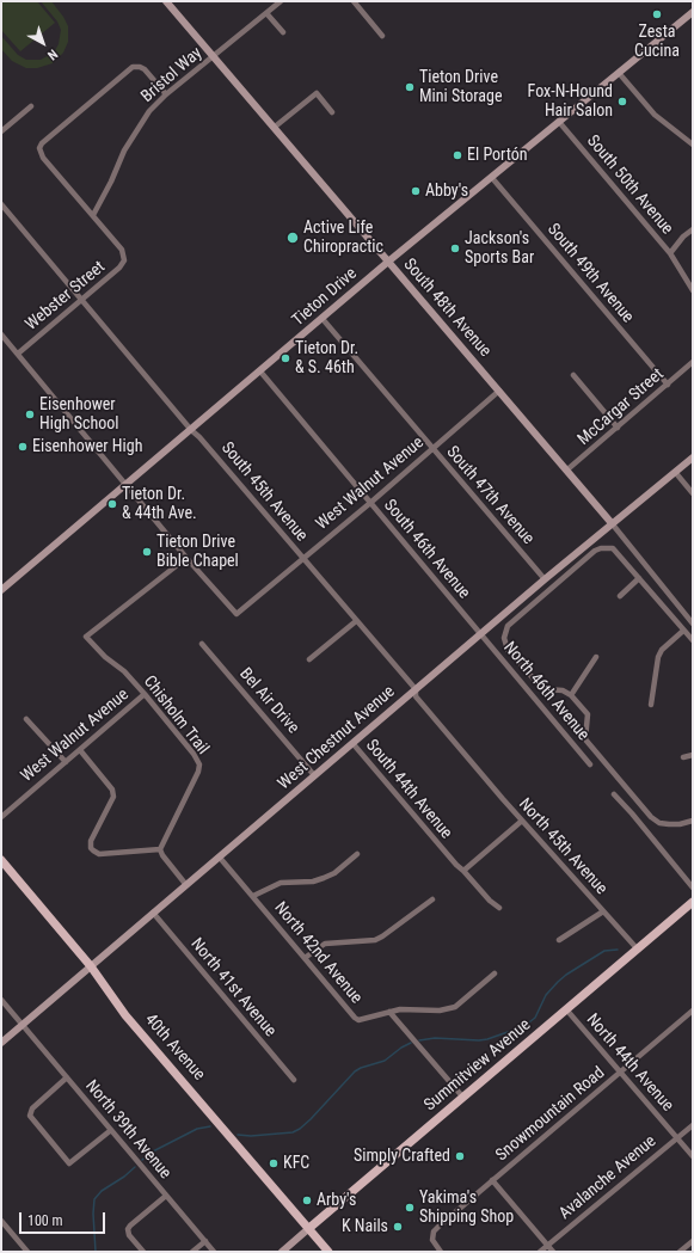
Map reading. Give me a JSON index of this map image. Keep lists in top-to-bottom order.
{
  "streets": {
    "main road": ["40th Avenue", "Summitview Avenue"],
    "street": [
      "Bristol Way",
      "South 50th Avenue",
      "South 49th Avenue",
      "Webster Street",
      "Tieton Drive",
      "South 48th Avenue",
      "McCargar Street",
      "West Walnut Avenue",
      "South 45th Avenue",
      "South 47th Avenue",
      "South 46th Avenue",
      "North 46th Avenue",
      "Bel Air Drive",
      "Chisholm Trail",
      "West Chestnut Avenue",
      "South 44th Avenue",
      "North 45th Avenue",
      "North 42nd Avenue",
      "North 41st Avenue",
      "North 44th Avenue",
      "Snowmountain Road",
      "North 39th Avenue",
      "Avalanche Avenue"
    ]
  },
  "crossings": [
    ["Bristol Way", "Webster Street"],
    ["Bristol Way", "South 48th Avenue"],
    ["South 50th Avenue", "Tieton Drive"],
    ["South 49th Avenue", "Tieton Drive"],
    ["South 49th Avenue", "McCargar Street"],
    ["Webster Street", "South 45th Avenue"],
    ["Tieton Drive", "South 48th Avenue"],
    ["Tieton Drive", "South 45th Avenue"],
    ["Tieton Drive", "South 47th Avenue"],
    ["Tieton Drive", "South 46th Avenue"],
    ["South 48th Avenue", "McCargar Street"],
    ["South 48th Avenue", "West Walnut Avenue"],
    ["South 48th Avenue", "West Chestnut Avenue"],
    ["West Walnut Avenue", "South 45th Avenue"],
    ["West Walnut Avenue", "South 47th Avenue"],
    ["West Walnut Avenue", "South 46th Avenue"],
    ["West Walnut Avenue", "Chisholm Trail"],
    ["South 45th Avenue", "West Chestnut Avenue"],
    ["South 45th Avenue", "North 45th Avenue"],
    ["South 47th Avenue", "West Chestnut Avenue"],
    ["South 46th Avenue", "North 46th Avenue"],
    ["South 46th Avenue", "West Chestnut Avenue"],
    ["North 46th Avenue", "West Chestnut Avenue"],
    ["Bel Air Drive", "West Chestnut Avenue"],
    ["West Chestnut Avenue", "South 44th Avenue"],
    ["West Chestnut Avenue", "North 42nd Avenue"],
    ["West Chestnut Avenue", "North 41st Avenue"],
    ["West Chestnut Avenue", "40th Avenue"],
    ["West Chestnut Avenue", "North 39th Avenue"],
    ["North 45th Avenue", "Summitview Avenue"],
    ["40th Avenue", "Summitview Avenue"],
    ["North 44th Avenue", "Summitview Avenue"],
    ["North 44th Avenue", "Snowmountain Road"],
    ["North 44th Avenue", "Avalanche Avenue"]
  ],
  "places": [
    "Zesta Cucina",
    "Tieton Drive Mini Storage",
    "Fox-N-Hound Hair Salon",
    "El Portón",
    "Abby's",
    "Active Life Chiropractic",
    "Jackson's Sports Bar",
    "Tieton Dr. & S. 46th",
    "Eisenhower High School",
    "Eisenhower High",
    "Tieton Dr. & 44th Ave.",
    "Tieton Drive Bible Chapel",
    "Simply Crafted",
    "KFC",
    "Arby's",
    "Yakima's Shipping Shop",
    "K Nails"
  ],
  "scale_bar": "100 m",
  "north": "bottom right"
}
